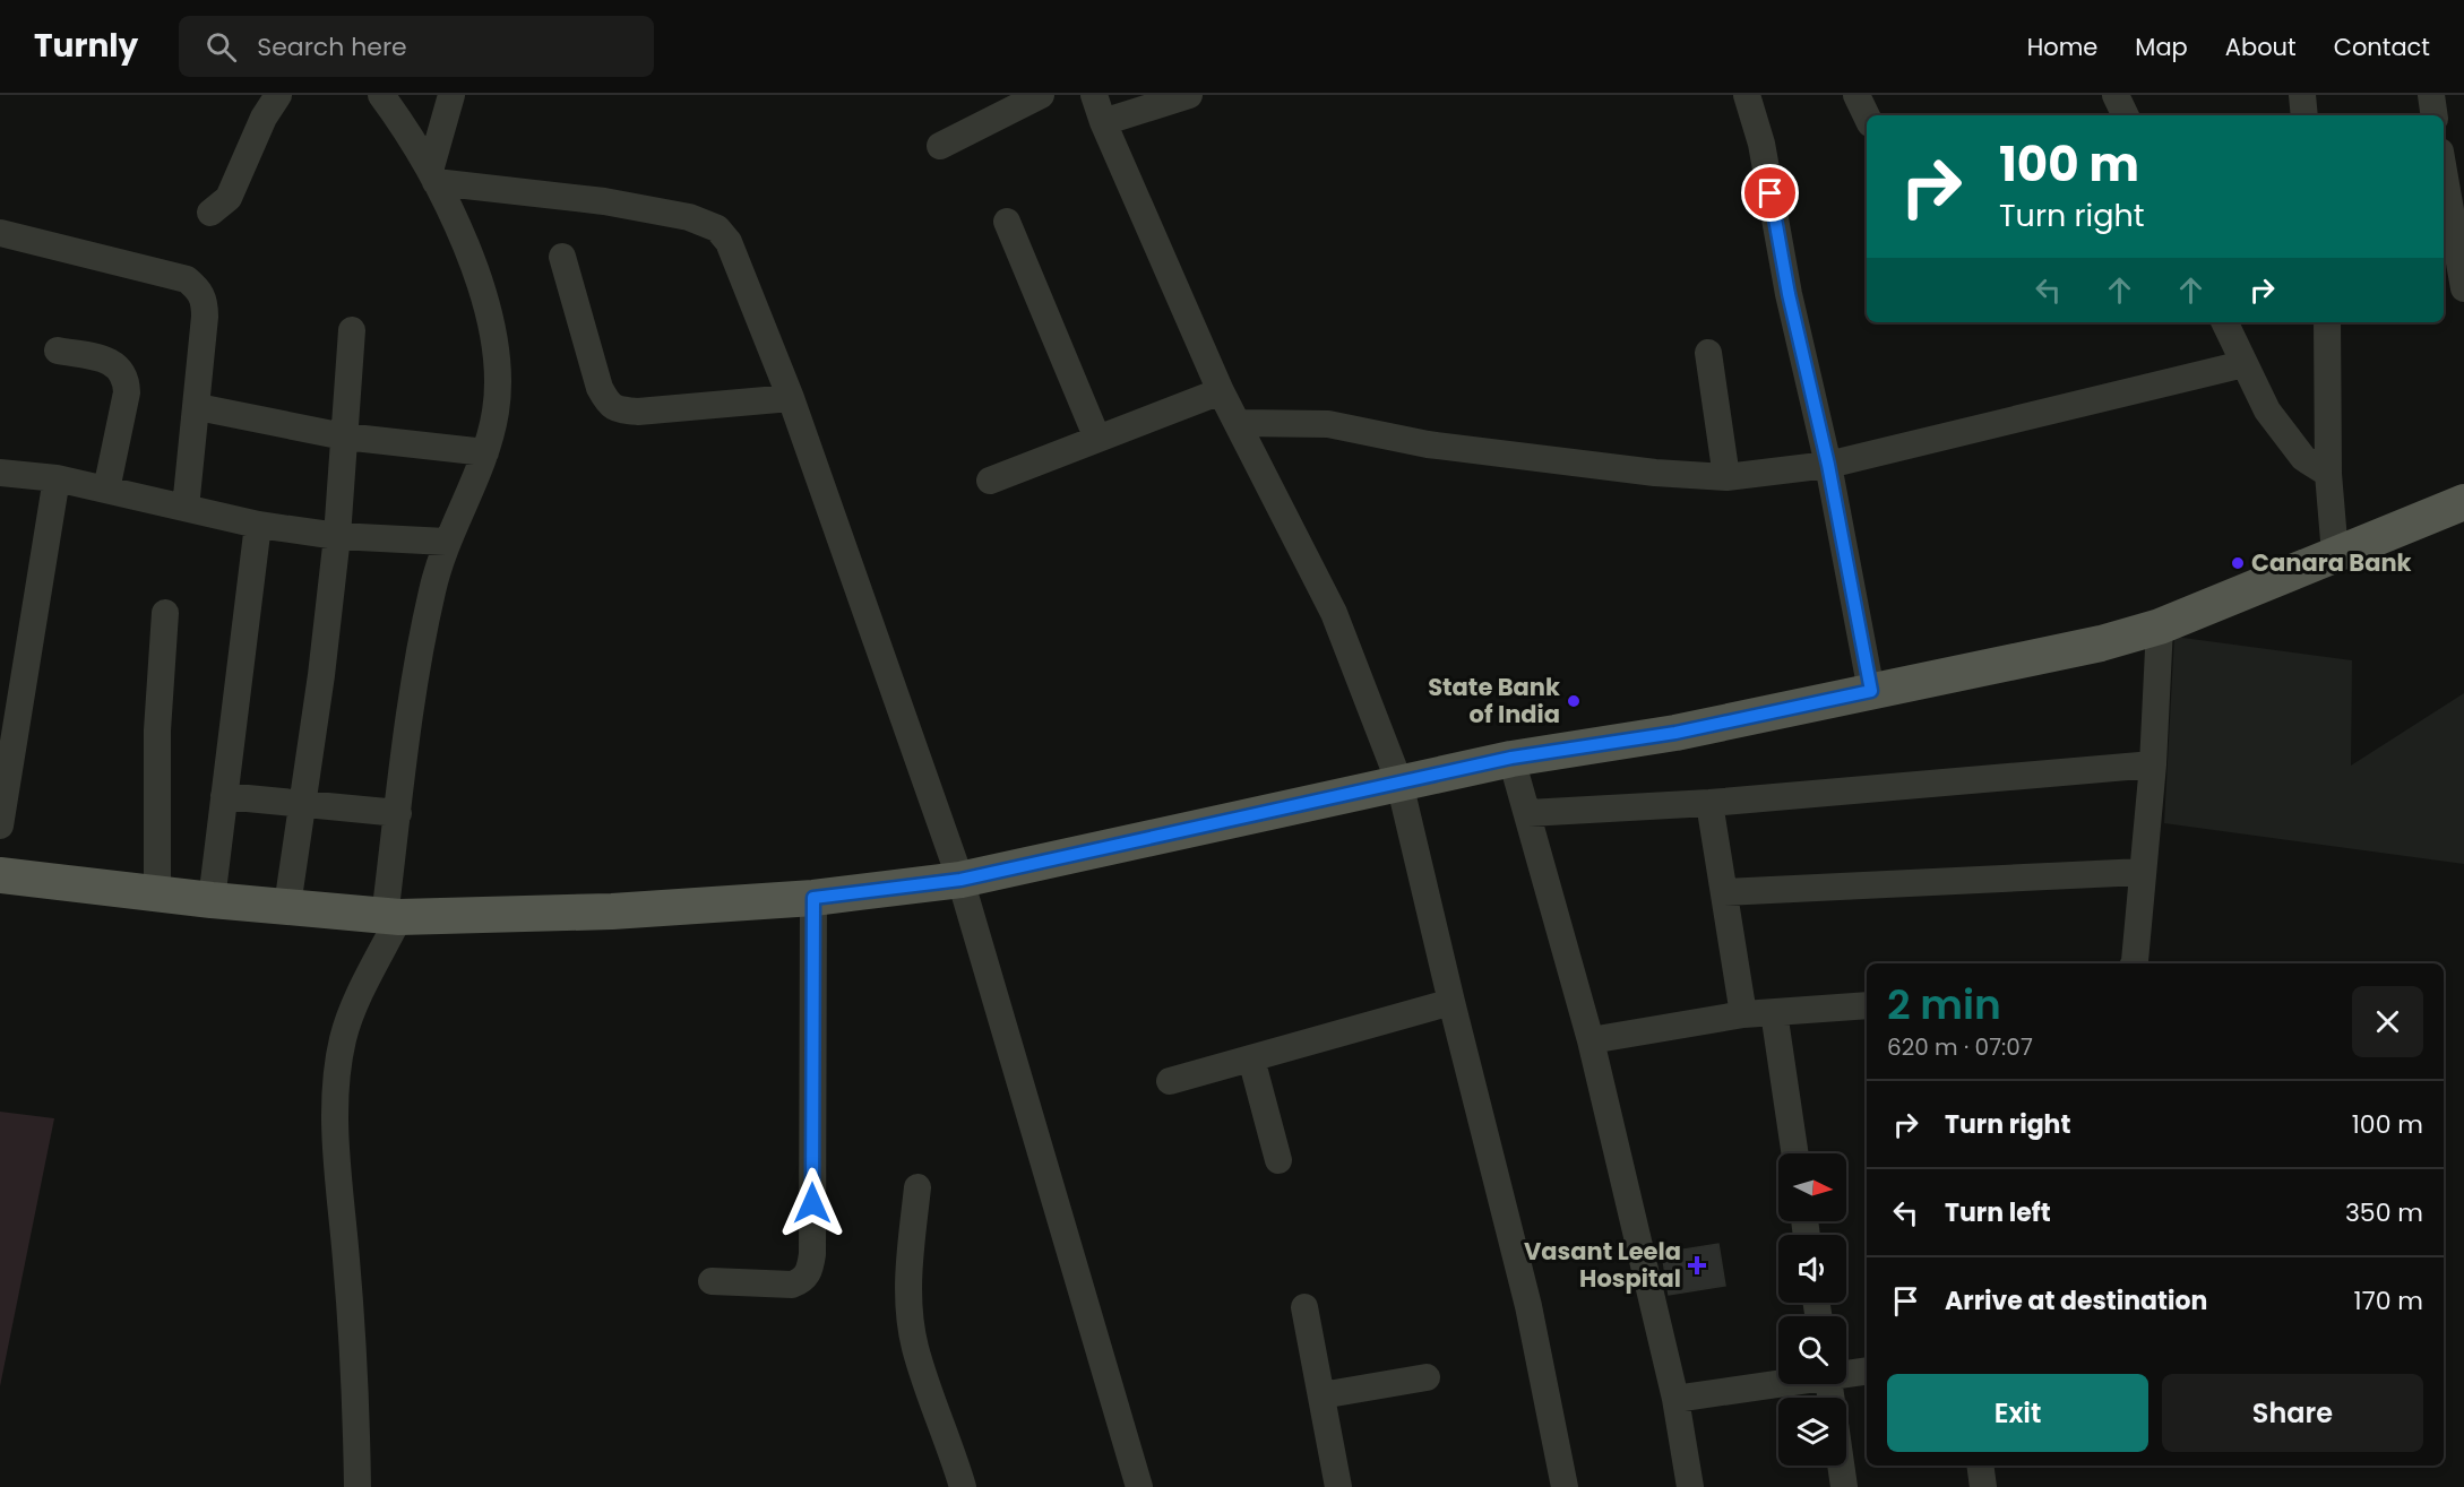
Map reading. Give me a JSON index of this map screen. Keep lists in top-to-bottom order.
{
  "places": {
    "other": ["Canara Bank", "State Bank of India"],
    "health": ["Vasant Leela Hospital"]
  },
  "north": "right",
  "page": {
    "header": "Turnly",
    "search": "Search here",
    "nav": [
      "Home",
      "Map",
      "About",
      "Contact"
    ],
    "turn": ["100 m", "Turn right"],
    "heading": ["2 min", "620 m · 07:07"],
    "list": [
      {
        "name": "Turn right",
        "value": "100 m"
      },
      {
        "name": "Turn left",
        "value": "350 m"
      },
      {
        "name": "Arrive at destination",
        "value": "170 m"
      }
    ],
    "buttons": ["Exit", "Share"]
  }
}
